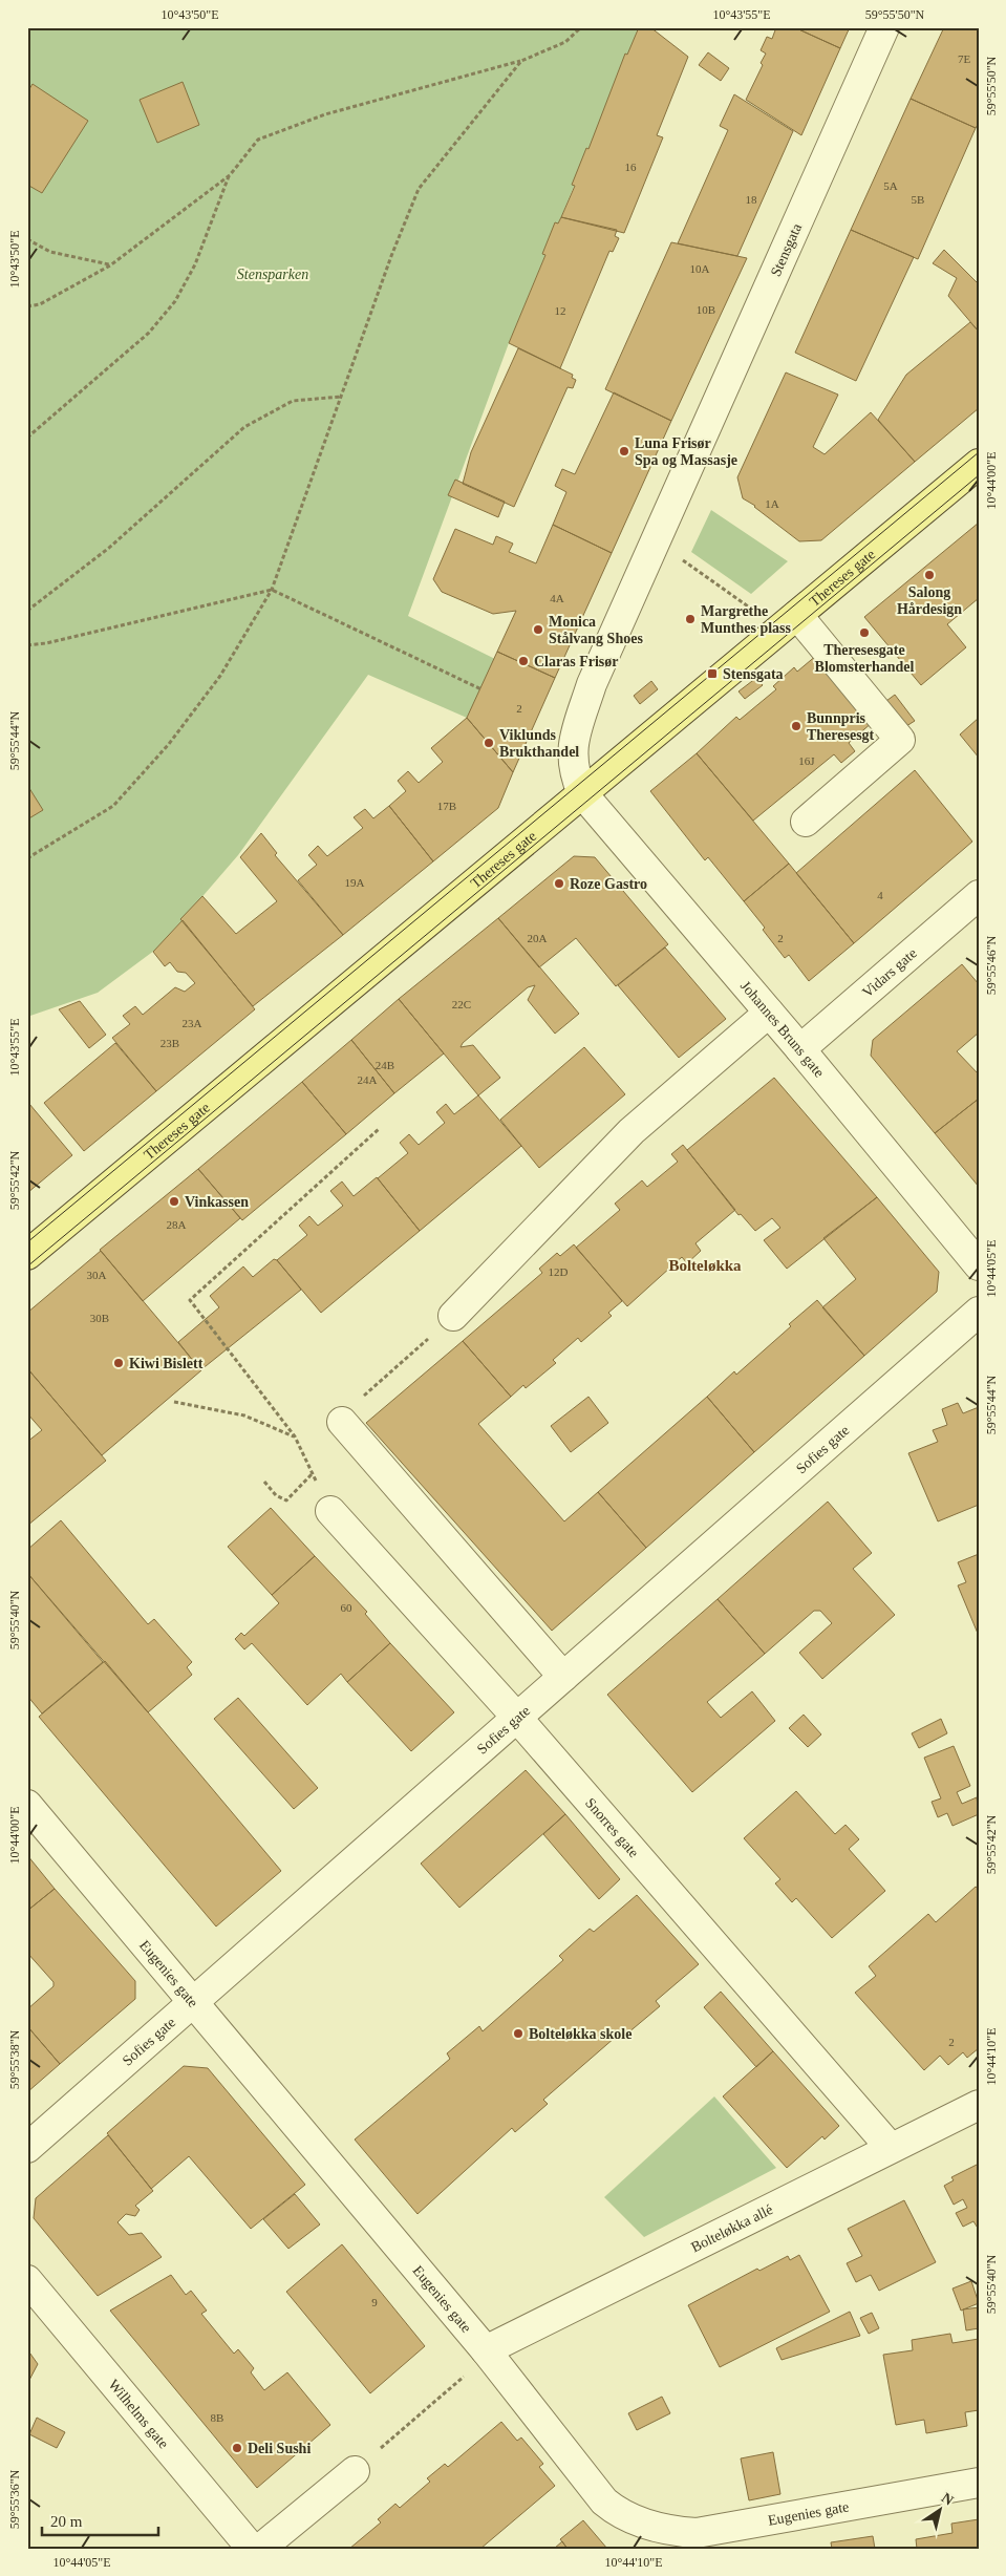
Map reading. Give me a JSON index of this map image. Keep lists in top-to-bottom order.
{
  "streets": {
    "main road": ["Thereses gate"],
    "street": [
      "Stensgata",
      "Vidars gate",
      "Johannes Bruns gate",
      "Sofies gate",
      "Snorres gate",
      "Eugenies gate",
      "Bolteløkka allé",
      "Wilhelms gate"
    ]
  },
  "crossings": [
    ["Stensgata", "Thereses gate"],
    ["Stensgata", "Johannes Bruns gate"],
    ["Thereses gate", "Johannes Bruns gate"],
    ["Vidars gate", "Johannes Bruns gate"],
    ["Sofies gate", "Snorres gate"],
    ["Sofies gate", "Eugenies gate"],
    ["Snorres gate", "Bolteløkka allé"],
    ["Eugenies gate", "Bolteløkka allé"]
  ],
  "districts": ["Bolteløkka"],
  "parks": ["Stensparken"],
  "places": {
    "other": [
      "Luna Frisør Spa og Massasje",
      "Salong Hårdesign",
      "Margrethe Munthes plass",
      "Monica Stålvang Shoes",
      "Theresesgate Blomsterhandel",
      "Claras Frisør",
      "Bunnpris Theresesgt",
      "Viklunds Brukthandel",
      "Roze Gastro",
      "Vinkassen",
      "Kiwi Bislett",
      "Bolteløkka skole",
      "Deli Sushi"
    ],
    "transit": ["Stensgata"]
  },
  "house_numbers": [
    "7E",
    "16",
    "5A",
    "18",
    "5B",
    "10A",
    "10B",
    "12",
    "1A",
    "4A",
    "2",
    "16J",
    "17B",
    "19A",
    "4",
    "20A",
    "2",
    "22C",
    "23A",
    "23B",
    "24B",
    "24A",
    "28A",
    "12D",
    "30A",
    "30B",
    "60",
    "2",
    "9",
    "8B"
  ],
  "scale_bar": "20 m",
  "north": "top right",
  "coordinates": [
    "10°43'50\"E",
    "10°43'55\"E",
    "59°55'50\"N",
    "10°44'00\"E",
    "59°55'44\"N",
    "59°55'46\"N",
    "59°55'42\"N",
    "10°44'05\"E",
    "59°55'40\"N",
    "10°44'10\"E",
    "59°55'38\"N",
    "59°55'36\"N"
  ]
}
